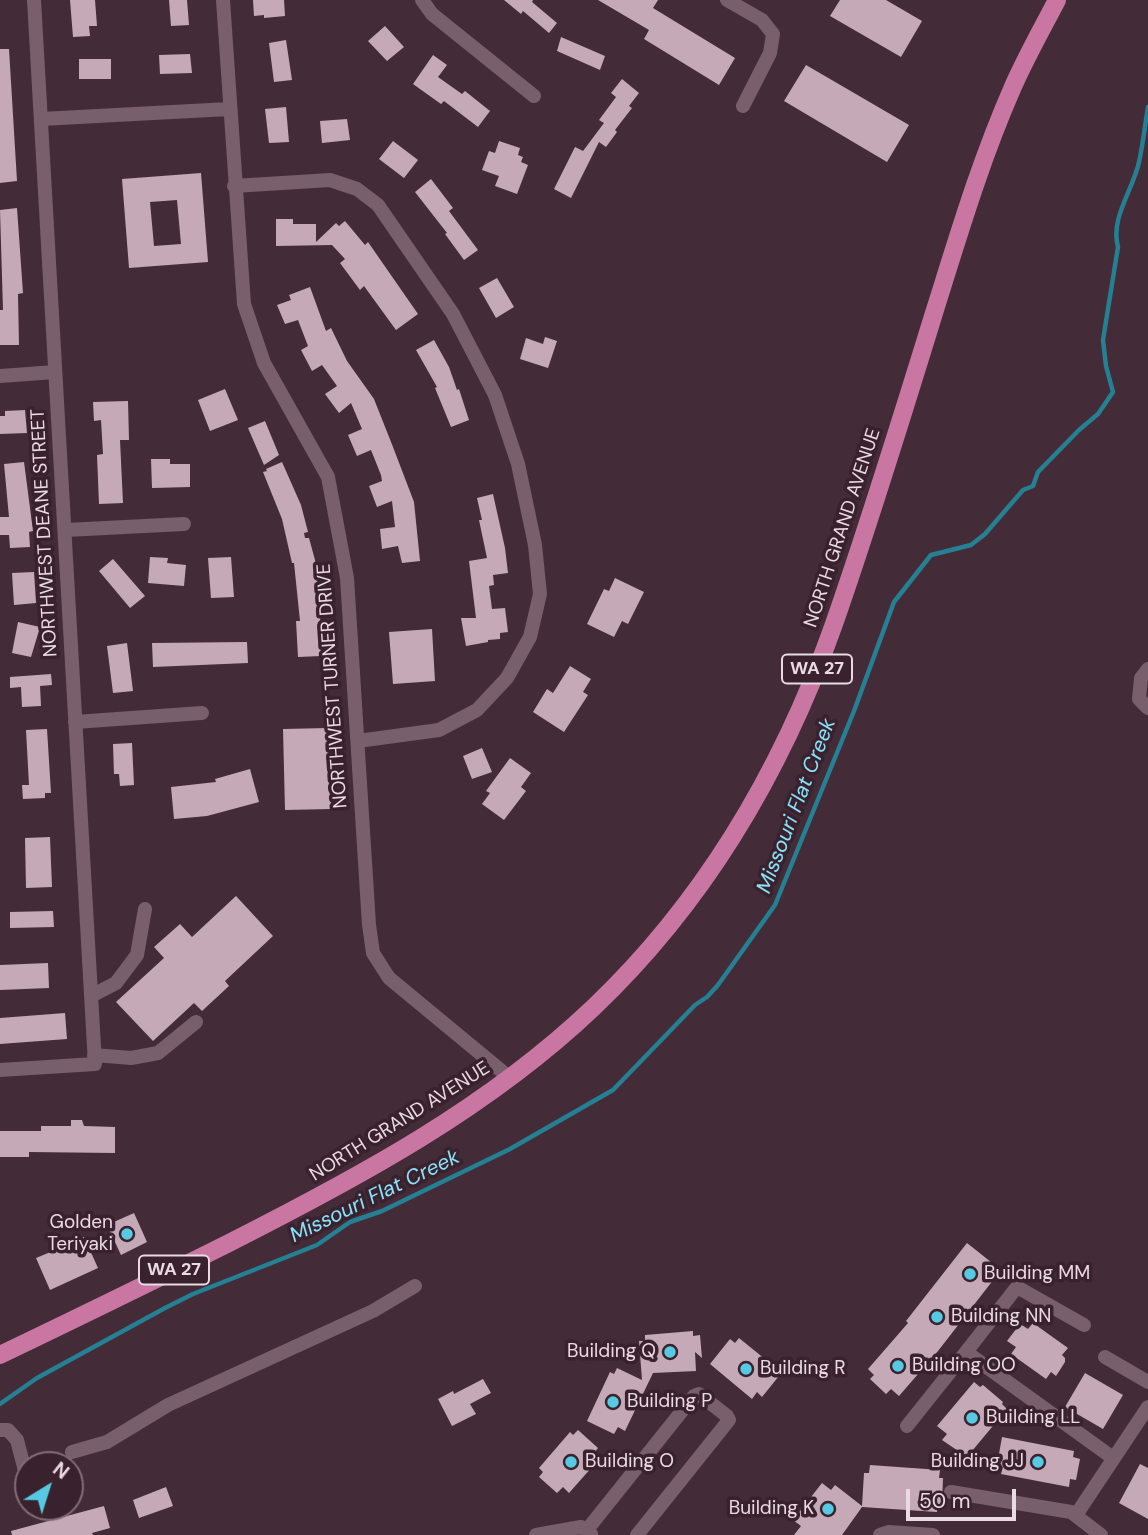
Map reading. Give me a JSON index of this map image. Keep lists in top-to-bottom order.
{
  "streets": {
    "main road": ["NORTH GRAND AVENUE", "WA 27"],
    "street": ["NORTHWEST DEANE STREET", "NORTHWEST TURNER DRIVE"]
  },
  "crossings": [
    ["NORTH GRAND AVENUE", "NORTHWEST TURNER DRIVE"]
  ],
  "water": ["Missouri Flat Creek"],
  "places": [
    "Golden Teriyaki",
    "Building MM",
    "Building NN",
    "Building Q",
    "Building OO",
    "Building R",
    "Building P",
    "Building LL",
    "Building O",
    "Building JJ",
    "Building K"
  ],
  "scale_bar": "50 m",
  "north": "top right"
}
